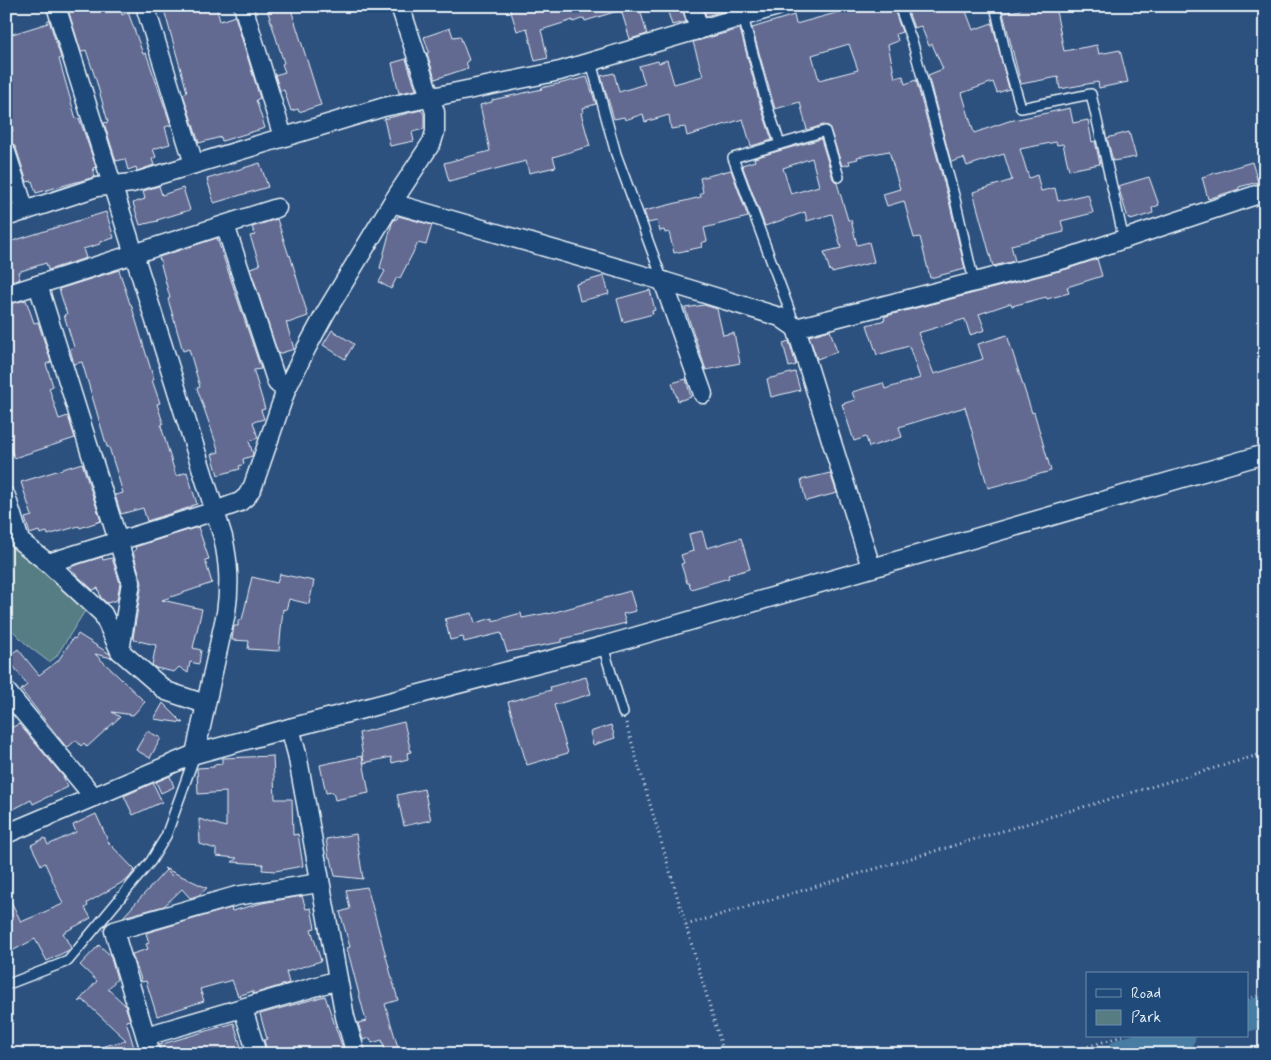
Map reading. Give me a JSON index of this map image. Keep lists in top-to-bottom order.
{
  "legend": ["Road", "Park"]
}
